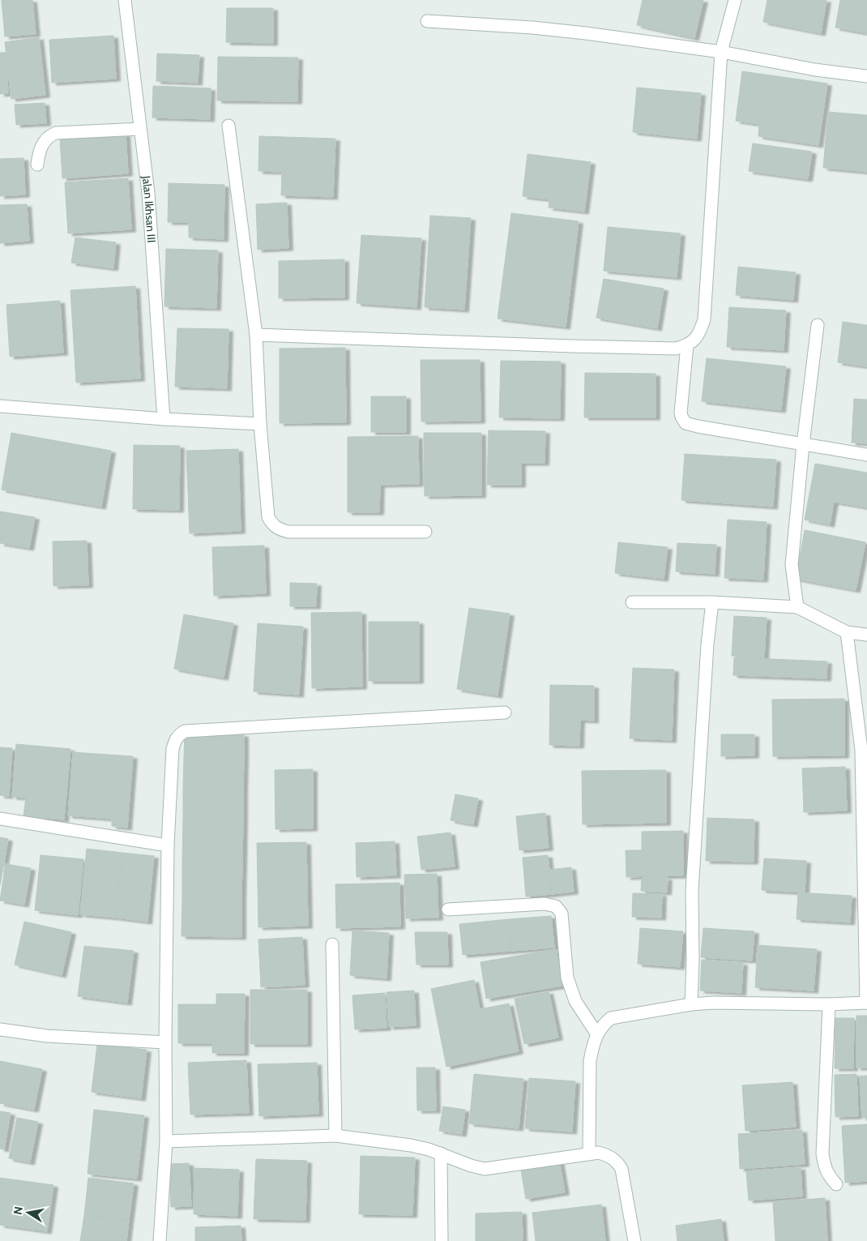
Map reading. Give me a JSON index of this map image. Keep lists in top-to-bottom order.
{
  "streets": {
    "street": ["Jalan Ikhsan III"]
  },
  "north": "left"
}
